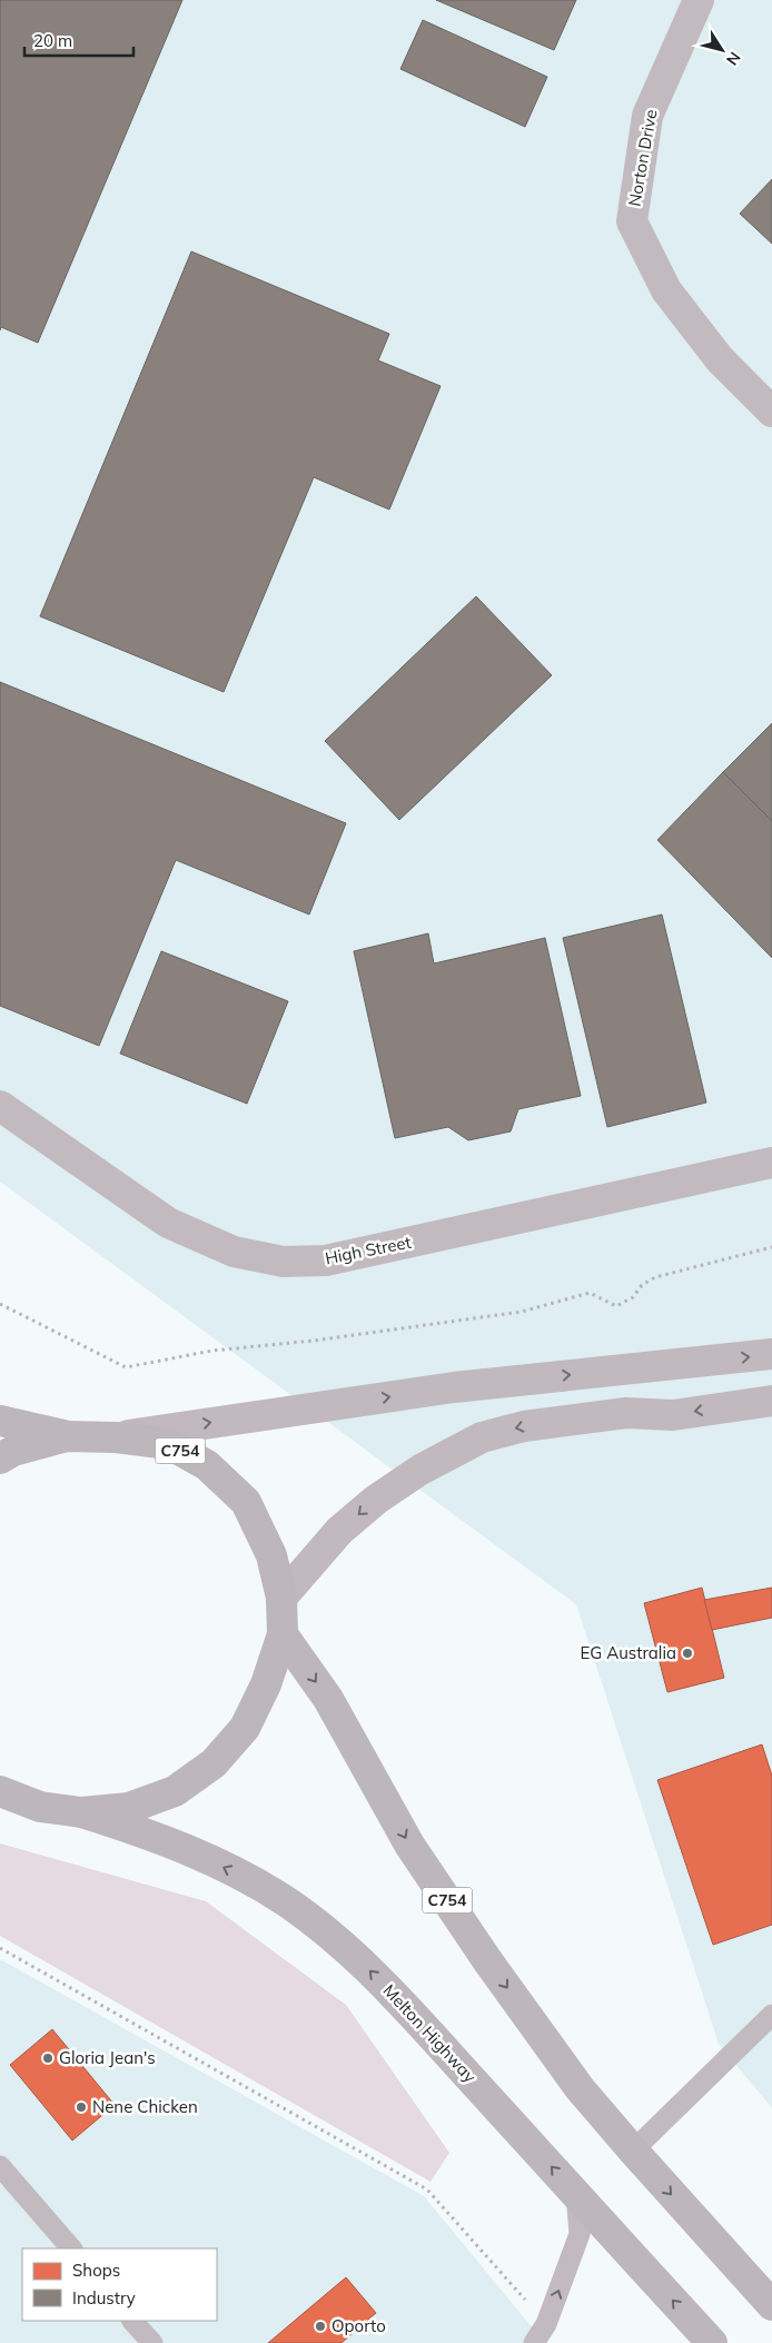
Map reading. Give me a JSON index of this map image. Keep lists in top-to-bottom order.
{
  "streets": {
    "highway": ["C754", "Melton Highway"],
    "street": ["Norton Drive", "High Street"]
  },
  "crossings": [
    ["C754", "Melton Highway"]
  ],
  "places": [
    "EG Australia",
    "Gloria Jean's",
    "Nene Chicken",
    "Oporto"
  ],
  "legend": ["Shops", "Industry"],
  "scale_bar": "20 m",
  "north": "bottom right"
}
